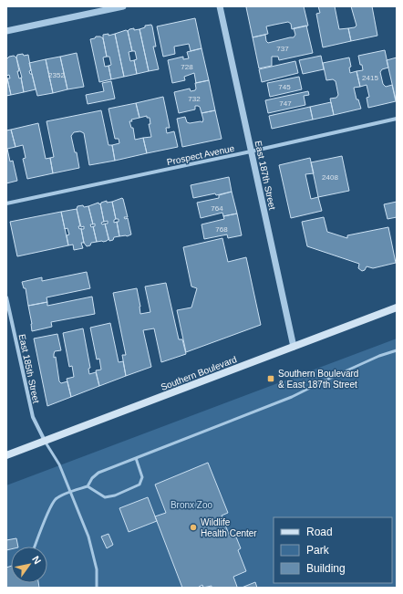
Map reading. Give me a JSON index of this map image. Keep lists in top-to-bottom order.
{
  "streets": {
    "main road": ["Southern Boulevard"],
    "street": ["Prospect Avenue", "East 187th Street", "East 185th Street"]
  },
  "crossings": [
    ["Prospect Avenue", "East 187th Street"],
    ["East 187th Street", "Southern Boulevard"],
    ["East 185th Street", "Southern Boulevard"]
  ],
  "parks": ["Bronx Zoo"],
  "places": {
    "transit": ["Southern Boulevard & East 187th Street"],
    "other": ["Wildlife Health Center"]
  },
  "house_numbers": [
    "737",
    "728",
    "2352",
    "2415",
    "745",
    "732",
    "747",
    "2408",
    "764",
    "768"
  ],
  "legend": ["Road", "Park", "Building"],
  "north": "top right"
}
